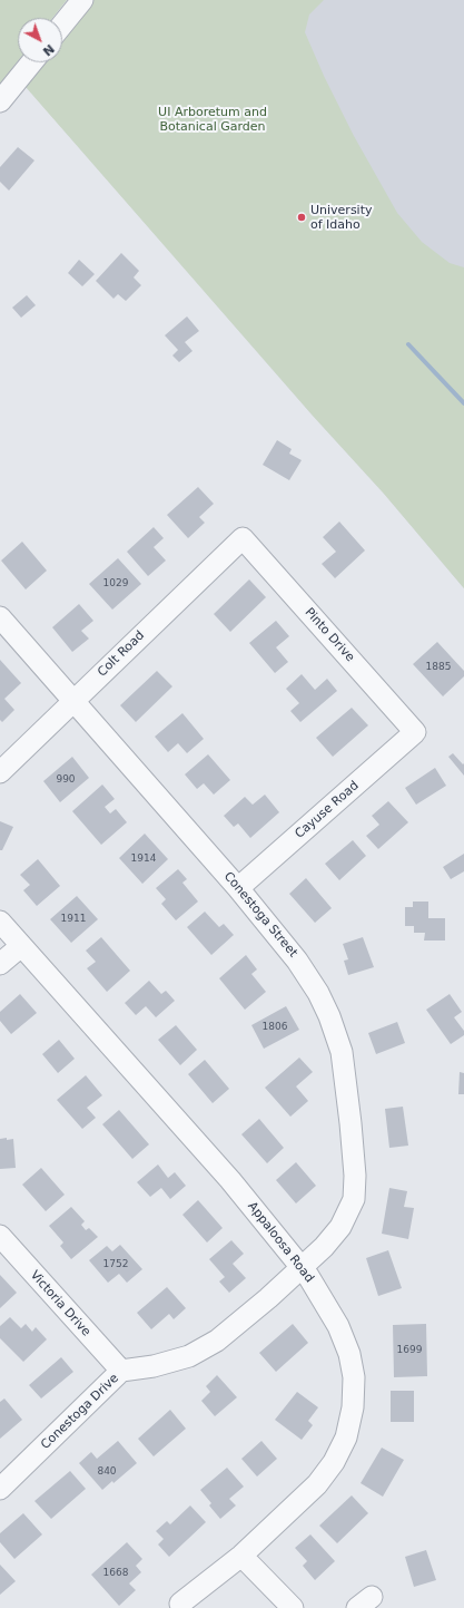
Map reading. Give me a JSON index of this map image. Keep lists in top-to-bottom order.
{
  "streets": {
    "street": [
      "Pinto Drive",
      "Colt Road",
      "Cayuse Road",
      "Conestoga Street",
      "Appaloosa Road",
      "Victoria Drive",
      "Conestoga Drive"
    ]
  },
  "crossings": [
    ["Pinto Drive", "Colt Road"],
    ["Pinto Drive", "Cayuse Road"],
    ["Colt Road", "Conestoga Street"],
    ["Cayuse Road", "Conestoga Street"],
    ["Conestoga Street", "Appaloosa Road"],
    ["Conestoga Street", "Conestoga Drive"],
    ["Appaloosa Road", "Conestoga Drive"],
    ["Victoria Drive", "Conestoga Drive"]
  ],
  "parks": ["UI Arboretum and Botanical Garden"],
  "places": ["University of Idaho"],
  "house_numbers": [
    "1029",
    "1885",
    "990",
    "1914",
    "1911",
    "1806",
    "1752",
    "1699",
    "840",
    "1668"
  ],
  "north": "bottom right"
}
